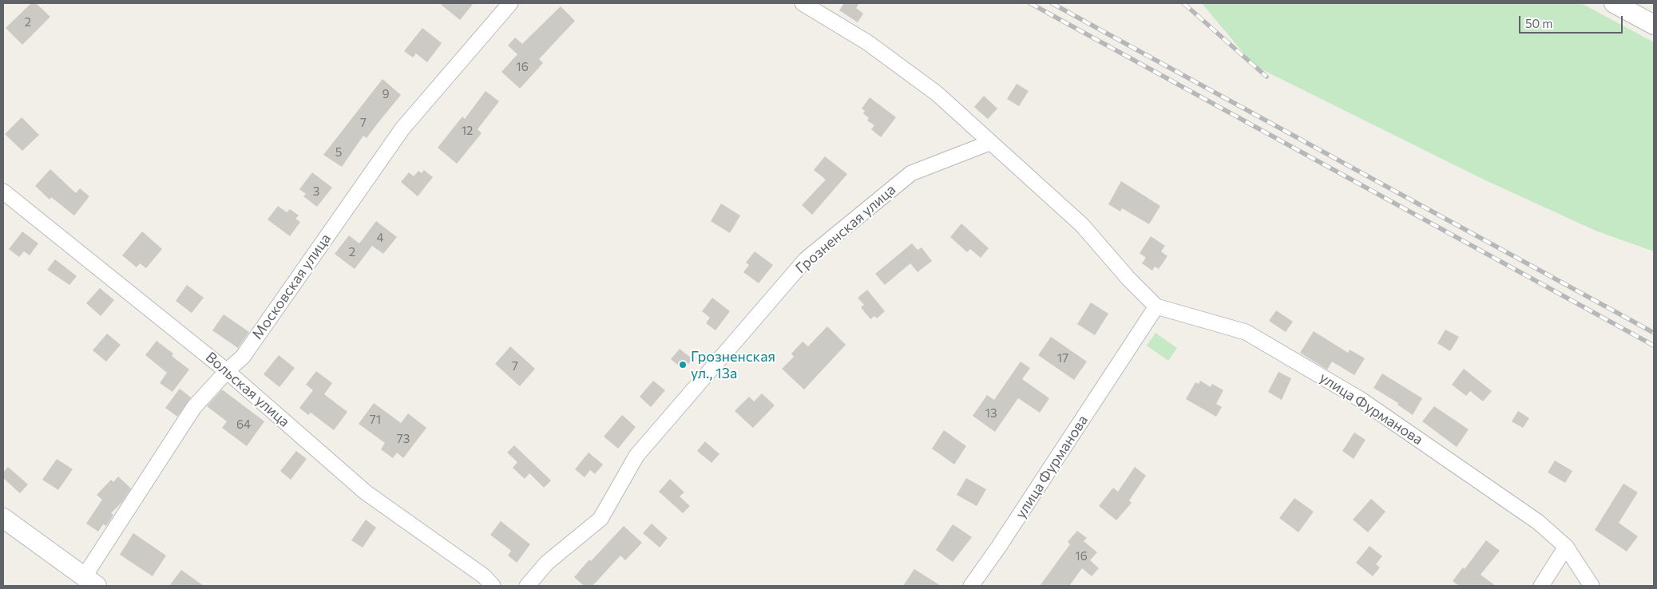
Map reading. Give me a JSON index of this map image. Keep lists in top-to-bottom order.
{
  "streets": {
    "street": [
      "Грозненская улица",
      "Московская улица",
      "Вольская улица",
      "улица Фурманова"
    ]
  },
  "crossings": [
    ["Грозненская улица", "улица Фурманова"],
    ["Московская улица", "Вольская улица"]
  ],
  "places": ["Грозненская ул., 13а"],
  "house_numbers": [
    "2",
    "16",
    "9",
    "7",
    "12",
    "5",
    "3",
    "4",
    "2",
    "17",
    "7",
    "13",
    "71",
    "64",
    "73",
    "16"
  ],
  "scale_bar": "50 m"
}
